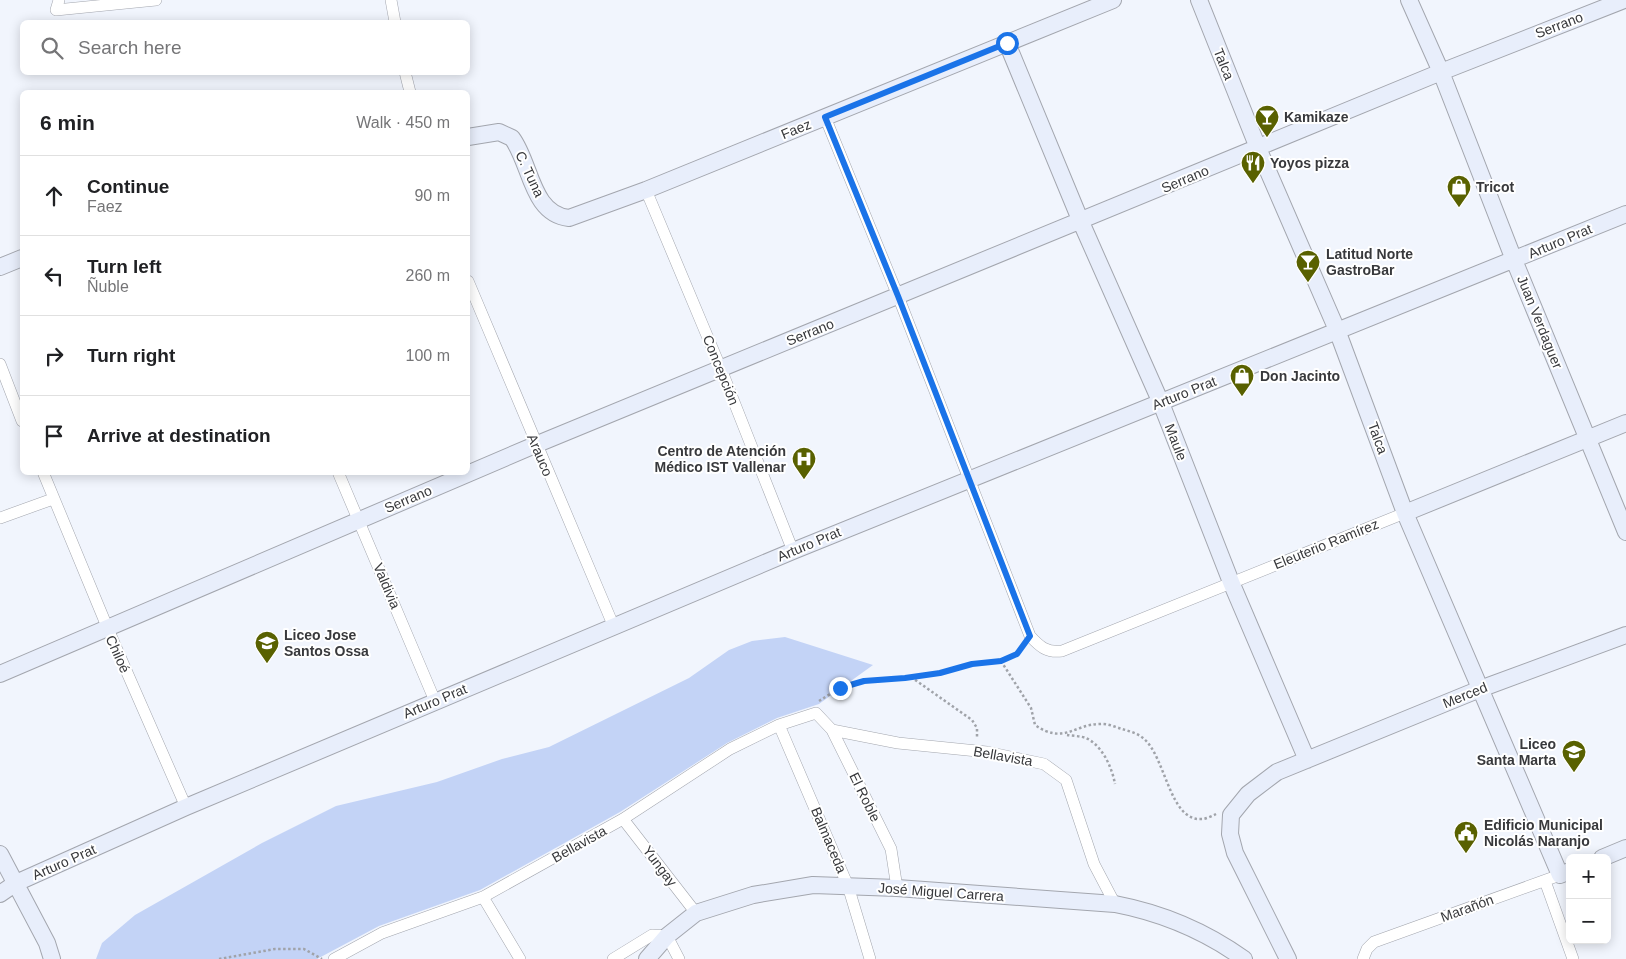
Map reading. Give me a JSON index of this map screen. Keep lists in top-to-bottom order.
{
  "streets": {
    "main road": [
      "Serrano",
      "Talca",
      "Faez",
      "C. Tuna",
      "Arturo Prat",
      "Juan Verdaguer",
      "Maule",
      "Eleuterio Ramírez",
      "Merced",
      "José Miguel Carrera"
    ],
    "street": [
      "Concepción",
      "Arauco",
      "Valdivia",
      "Chiloé",
      "Bellavista",
      "El Roble",
      "Balmaceda",
      "Yungay",
      "Marañón"
    ]
  },
  "crossings": [
    ["Serrano", "Talca"],
    ["Serrano", "Juan Verdaguer"],
    ["Serrano", "Concepción"],
    ["Serrano", "Maule"],
    ["Serrano", "Arauco"],
    ["Serrano", "Valdivia"],
    ["Serrano", "Chiloé"],
    ["Talca", "Arturo Prat"],
    ["Talca", "Eleuterio Ramírez"],
    ["Talca", "Merced"],
    ["Talca", "Marañón"],
    ["Faez", "C. Tuna"],
    ["Faez", "Concepción"],
    ["Faez", "Maule"],
    ["C. Tuna", "Concepción"],
    ["Arturo Prat", "Juan Verdaguer"],
    ["Arturo Prat", "Concepción"],
    ["Arturo Prat", "Maule"],
    ["Arturo Prat", "Arauco"],
    ["Arturo Prat", "Valdivia"],
    ["Arturo Prat", "Chiloé"],
    ["Juan Verdaguer", "Eleuterio Ramírez"],
    ["Maule", "Eleuterio Ramírez"],
    ["Maule", "Merced"],
    ["Bellavista", "El Roble"],
    ["Bellavista", "Balmaceda"],
    ["Bellavista", "Yungay"],
    ["Bellavista", "José Miguel Carrera"],
    ["El Roble", "José Miguel Carrera"],
    ["Balmaceda", "José Miguel Carrera"],
    ["Yungay", "José Miguel Carrera"]
  ],
  "places": {
    "bar": ["Kamikaze", "Latitud Norte GastroBar"],
    "restaurant": ["Yoyos pizza"],
    "shop": ["Tricot", "Don Jacinto"],
    "hospital": ["Centro de Atención Médico IST Vallenar"],
    "school or university": ["Liceo Jose Santos Ossa", "Liceo Santa Marta"],
    "public building": ["Edificio Municipal Nicolás Naranjo"]
  },
  "page": {
    "search": "Search here",
    "heading": ["6 min", "Walk · 450 m"],
    "list": [
      ["Continue", "Faez", "90 m"],
      ["Turn left", "Ñuble", "260 m"],
      ["Turn right", "100 m"],
      "Arrive at destination"
    ],
    "map_buttons": ["+", "−"]
  }
}
